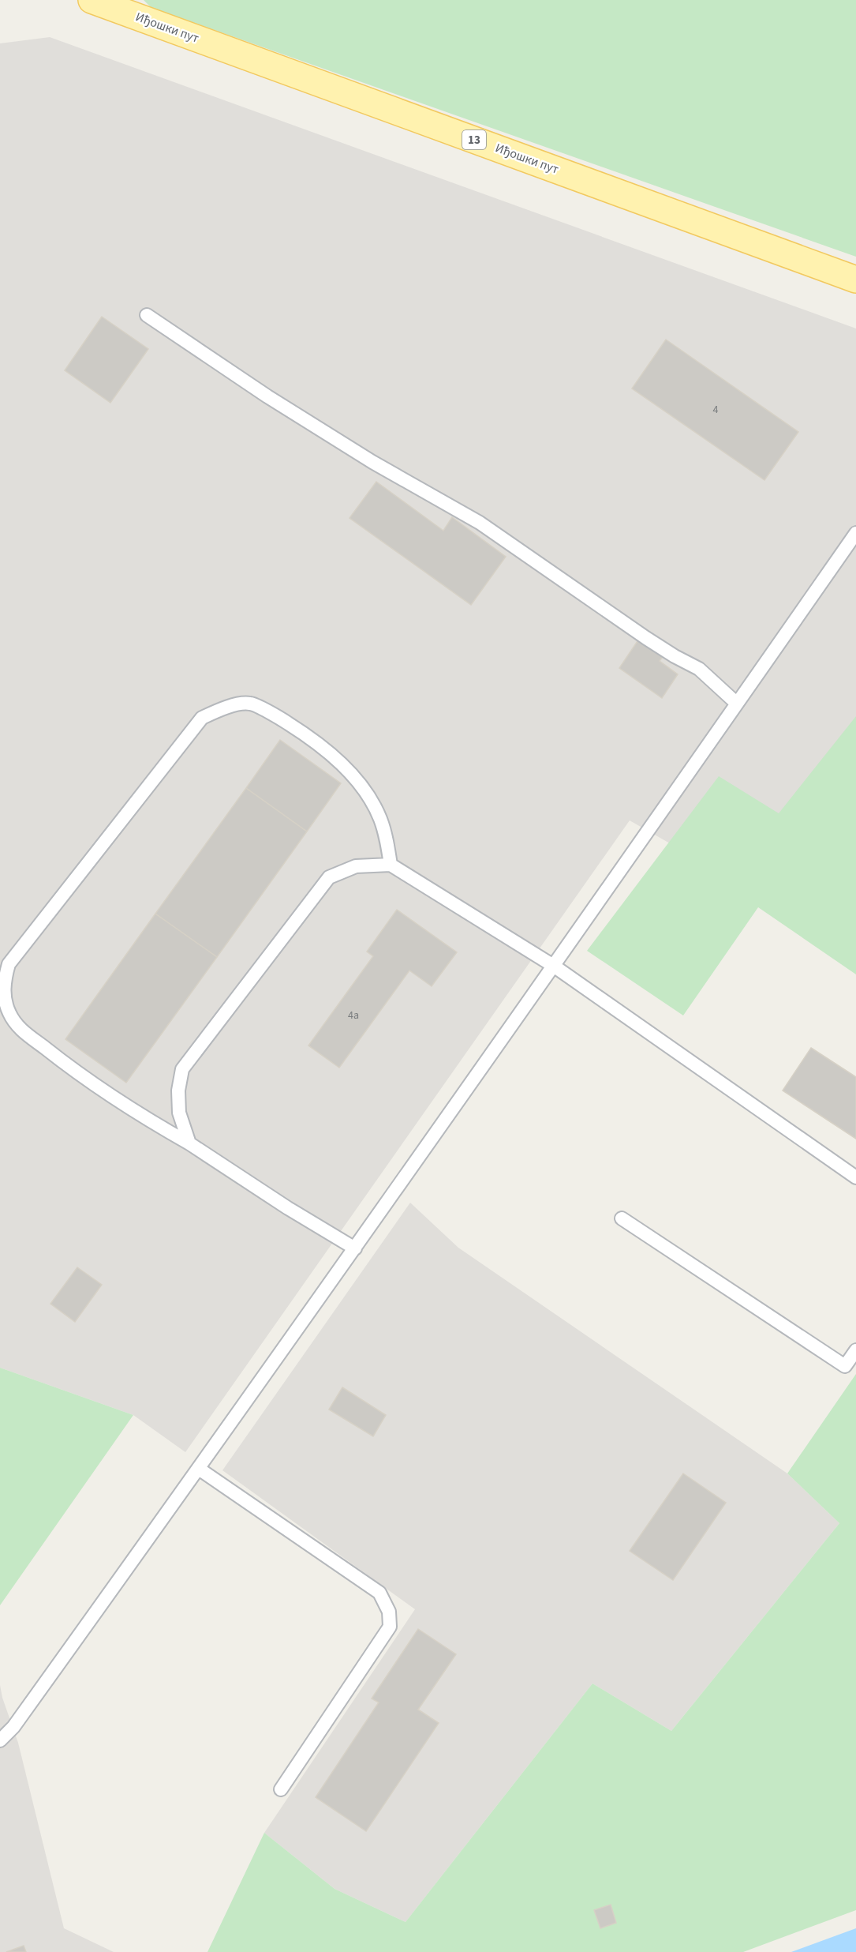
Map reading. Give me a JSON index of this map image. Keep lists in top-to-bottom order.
{
  "streets": {
    "main road": ["Иђошки пут", "13"]
  },
  "house_numbers": ["4", "4a"]
}
